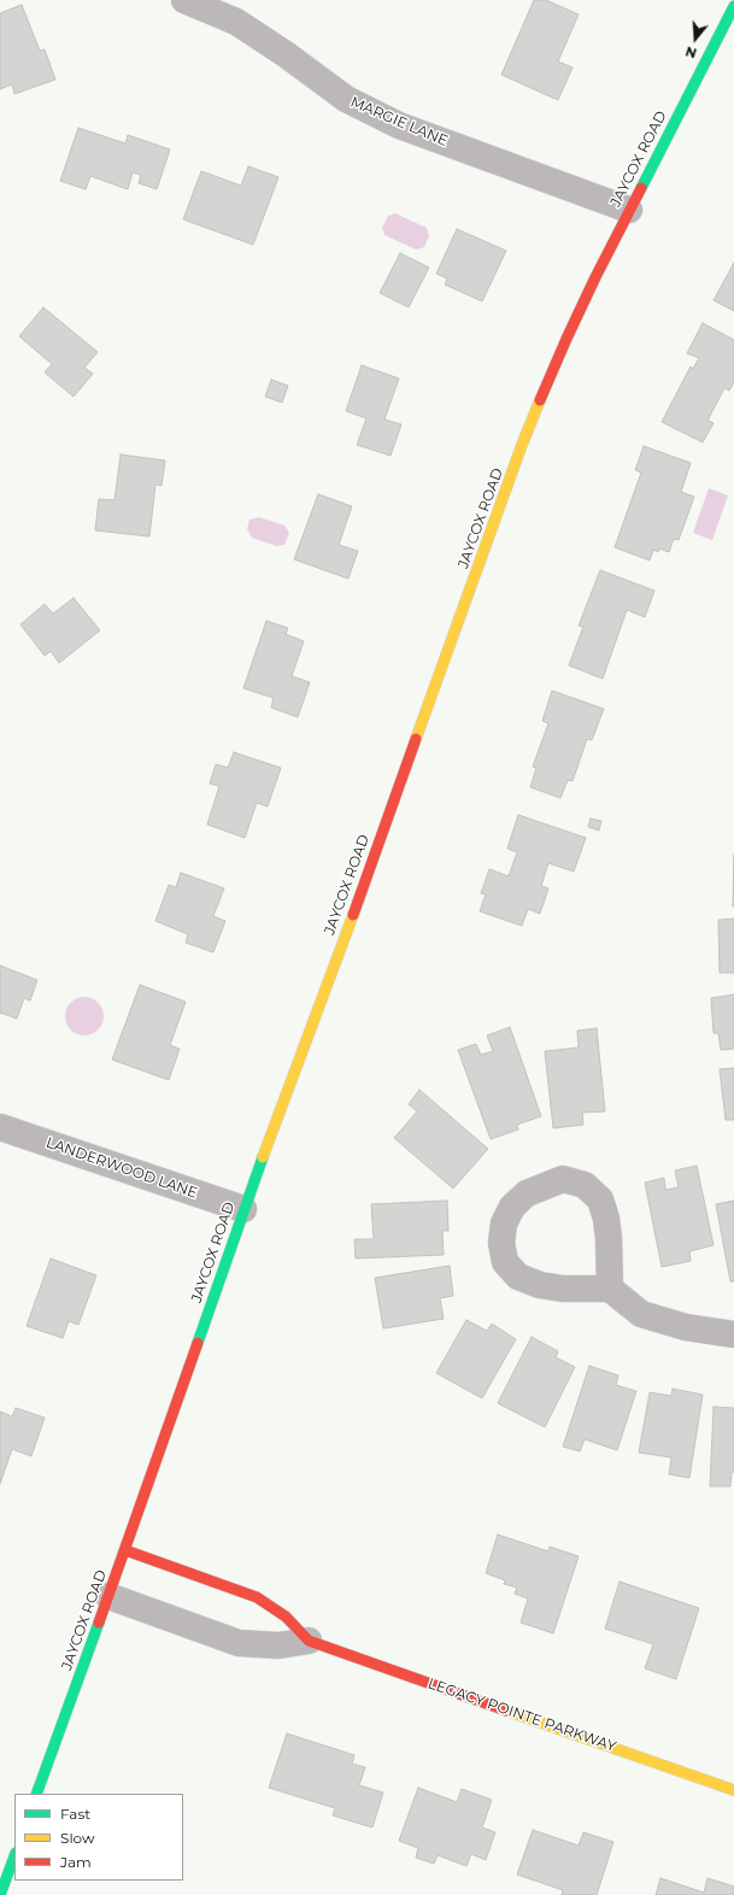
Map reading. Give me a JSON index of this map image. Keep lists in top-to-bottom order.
{
  "streets": {
    "street": [
      "MARGIE LANE",
      "JAYCOX ROAD",
      "LANDERWOOD LANE",
      "LEGACY POINTE PARKWAY"
    ]
  },
  "crossings": [
    ["MARGIE LANE", "JAYCOX ROAD"],
    ["JAYCOX ROAD", "LANDERWOOD LANE"],
    ["JAYCOX ROAD", "LEGACY POINTE PARKWAY"]
  ],
  "legend": ["Fast", "Slow", "Jam"],
  "north": "bottom"
}
